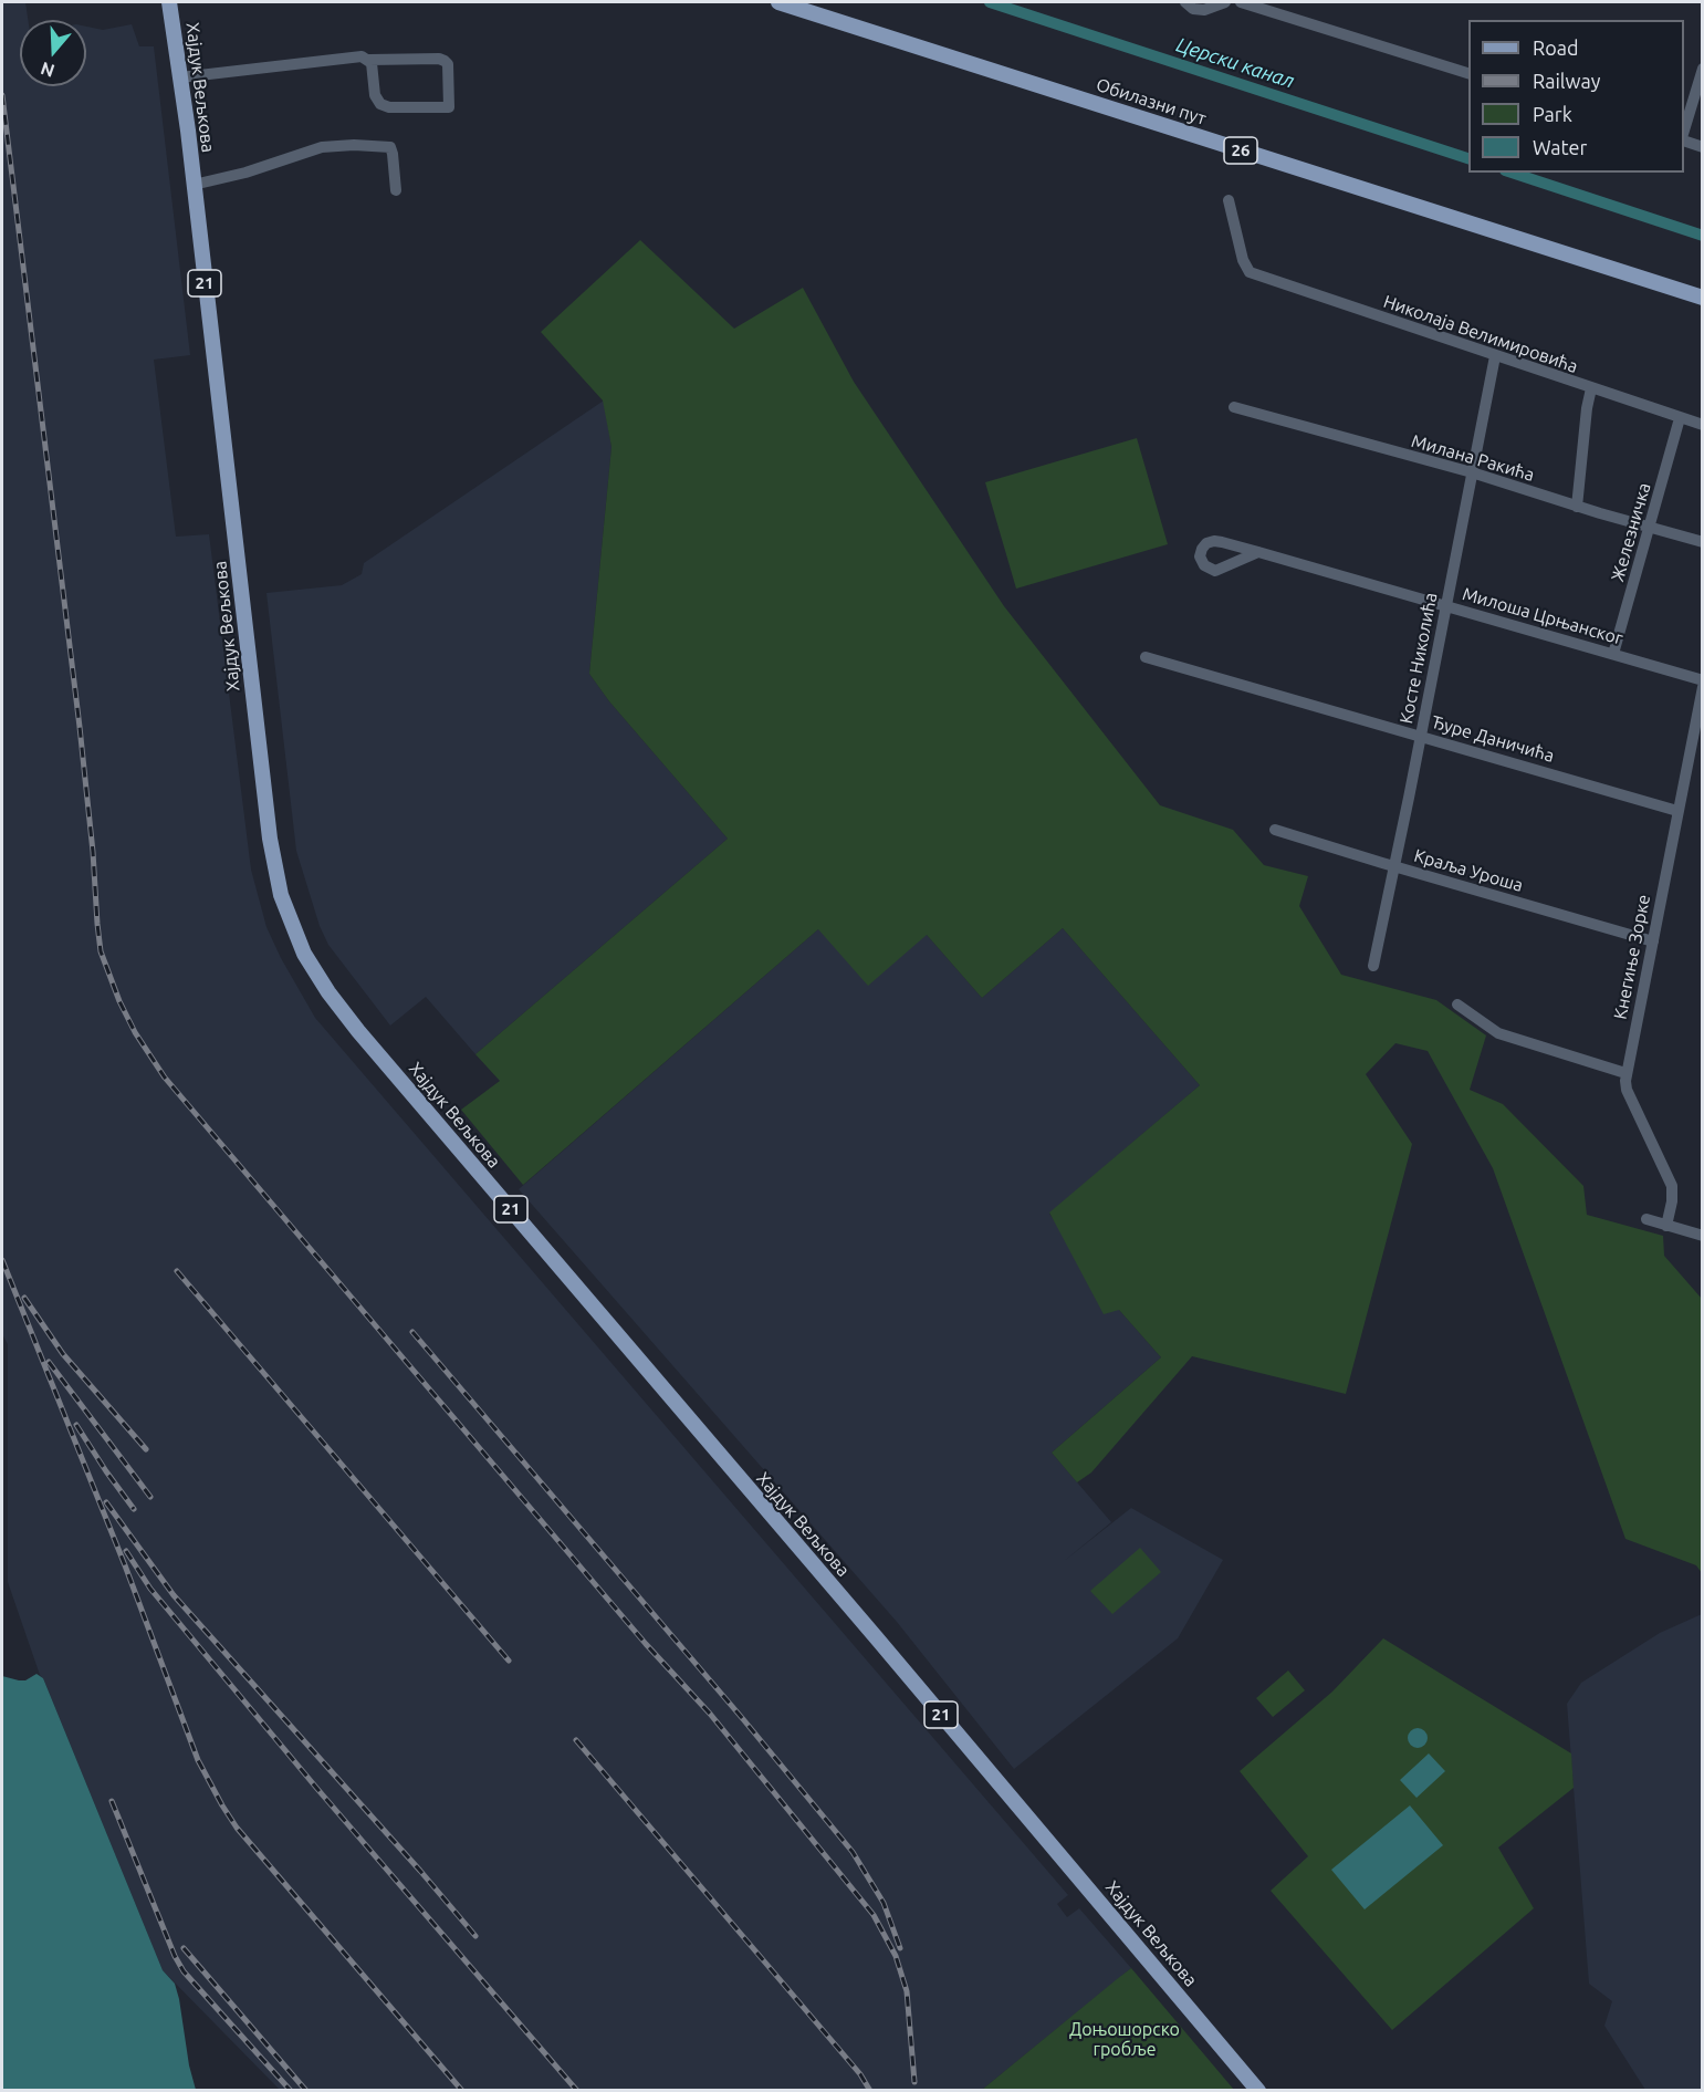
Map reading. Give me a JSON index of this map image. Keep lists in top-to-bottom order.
{
  "streets": {
    "main road": [
      "Хајдук Вељкова",
      "Обилазни пут",
      "26",
      "21"
    ],
    "street": [
      "Николаја Велимировића",
      "Милана Ракића",
      "Железничка",
      "Милоша Црњанског",
      "Косте Николића",
      "Ђуре Даничића",
      "Краља Уроша",
      "Кнегиње Зорке"
    ]
  },
  "crossings": [
    ["Николаја Велимировића", "Железничка"],
    ["Николаја Велимировића", "Косте Николића"],
    ["Милана Ракића", "Железничка"],
    ["Милана Ракића", "Косте Николића"],
    ["Железничка", "Милоша Црњанског"],
    ["Милоша Црњанског", "Косте Николића"],
    ["Косте Николића", "Ђуре Даничића"],
    ["Косте Николића", "Краља Уроша"],
    ["Ђуре Даничића", "Кнегиње Зорке"],
    ["Краља Уроша", "Кнегиње Зорке"]
  ],
  "water": ["Церски канал"],
  "parks": ["Доњошорско гробље"],
  "legend": [
    "Road",
    "Railway",
    "Park",
    "Water"
  ],
  "north": "bottom"
}
